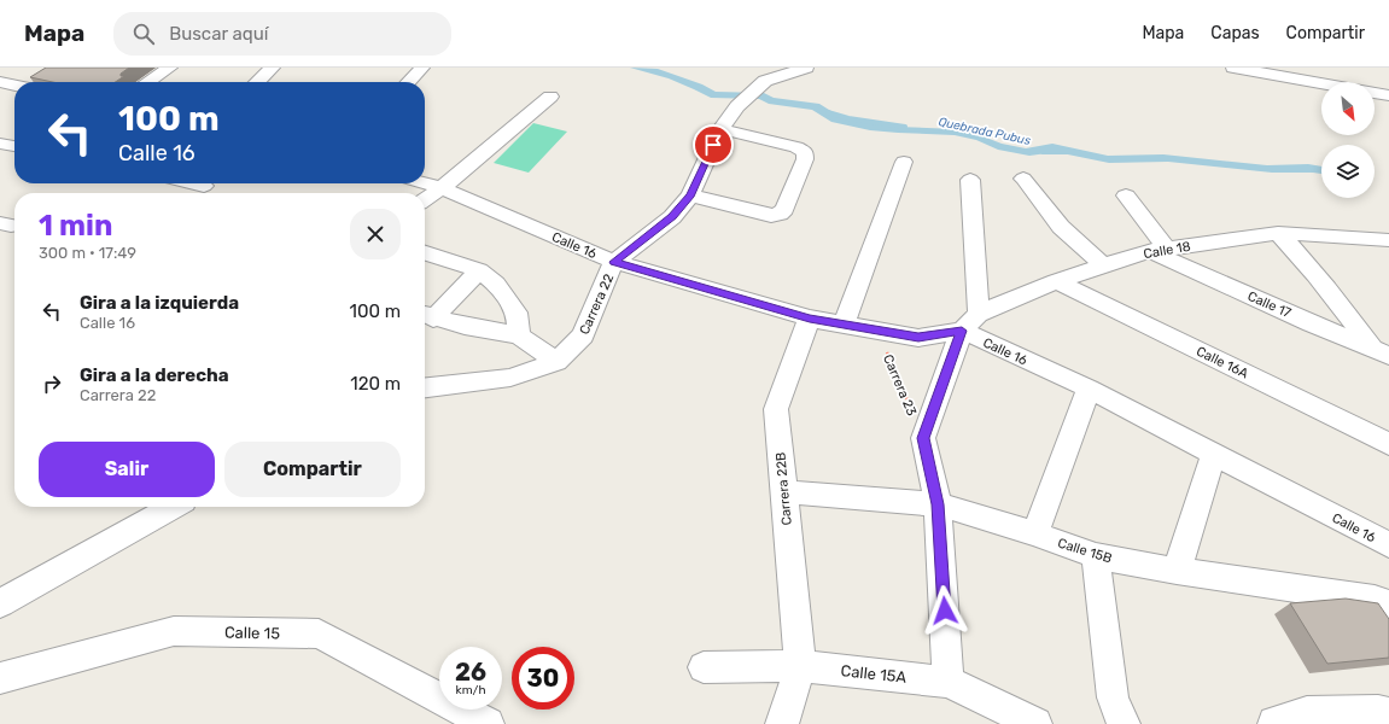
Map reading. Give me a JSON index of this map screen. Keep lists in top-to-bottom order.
{
  "streets": {
    "street": [
      "Calle 16",
      "Calle 18",
      "Carrera 22",
      "Calle 17",
      "Calle 16A",
      "Carrera 23",
      "Carrera 22B",
      "Calle 15B",
      "Calle 15",
      "Calle 15A"
    ]
  },
  "crossings": [
    ["Calle 16", "Calle 18"],
    ["Calle 16", "Carrera 22"],
    ["Calle 16", "Carrera 23"],
    ["Calle 16", "Carrera 22B"],
    ["Calle 18", "Calle 17"],
    ["Calle 18", "Calle 16A"],
    ["Calle 18", "Carrera 23"],
    ["Carrera 22B", "Calle 15B"],
    ["Carrera 22B", "Calle 15A"]
  ],
  "water": ["Quebrada Pubus"],
  "north": "bottom right",
  "page": {
    "header": "Mapa",
    "search": "Buscar aquí",
    "nav": ["Mapa", "Capas", "Compartir"],
    "turn": ["100 m", "Calle 16"],
    "heading": ["1 min", "300 m · 17:49"],
    "list": [
      {
        "name": "Gira a la izquierda",
        "note": "Calle 16",
        "value": "100 m"
      },
      {
        "name": "Gira a la derecha",
        "note": "Carrera 22",
        "value": "120 m"
      }
    ],
    "buttons": ["Salir", "Compartir"],
    "speed": "26 km/h",
    "limit": "30"
  }
}
